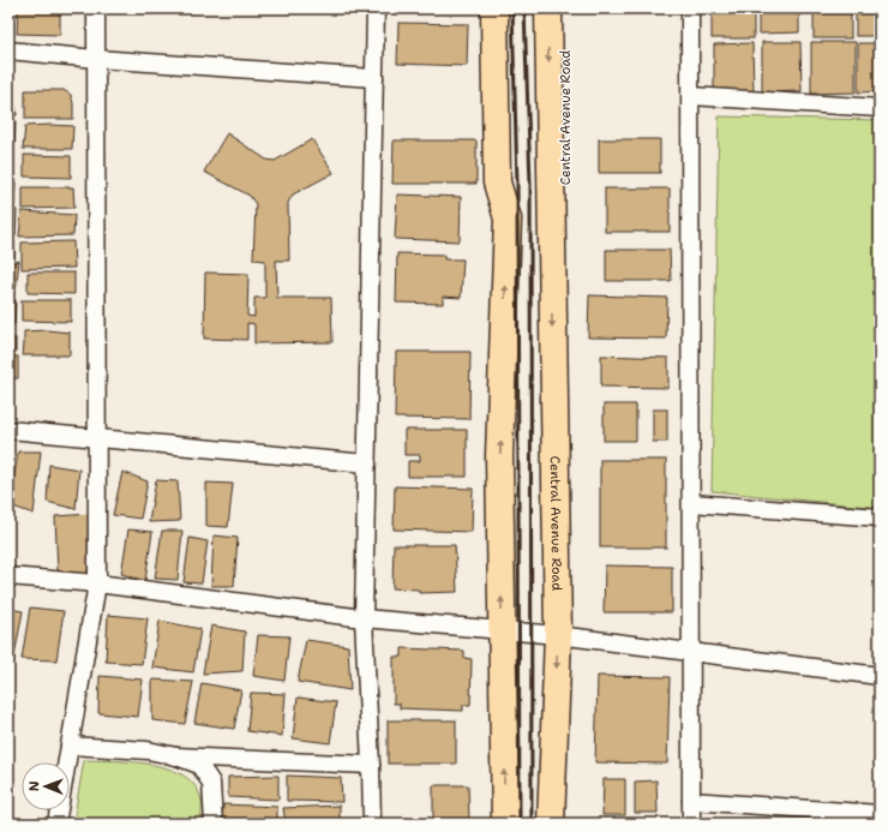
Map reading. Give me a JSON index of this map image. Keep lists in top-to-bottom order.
{
  "streets": {
    "main road": ["Central Avenue Road"]
  },
  "north": "left"
}
